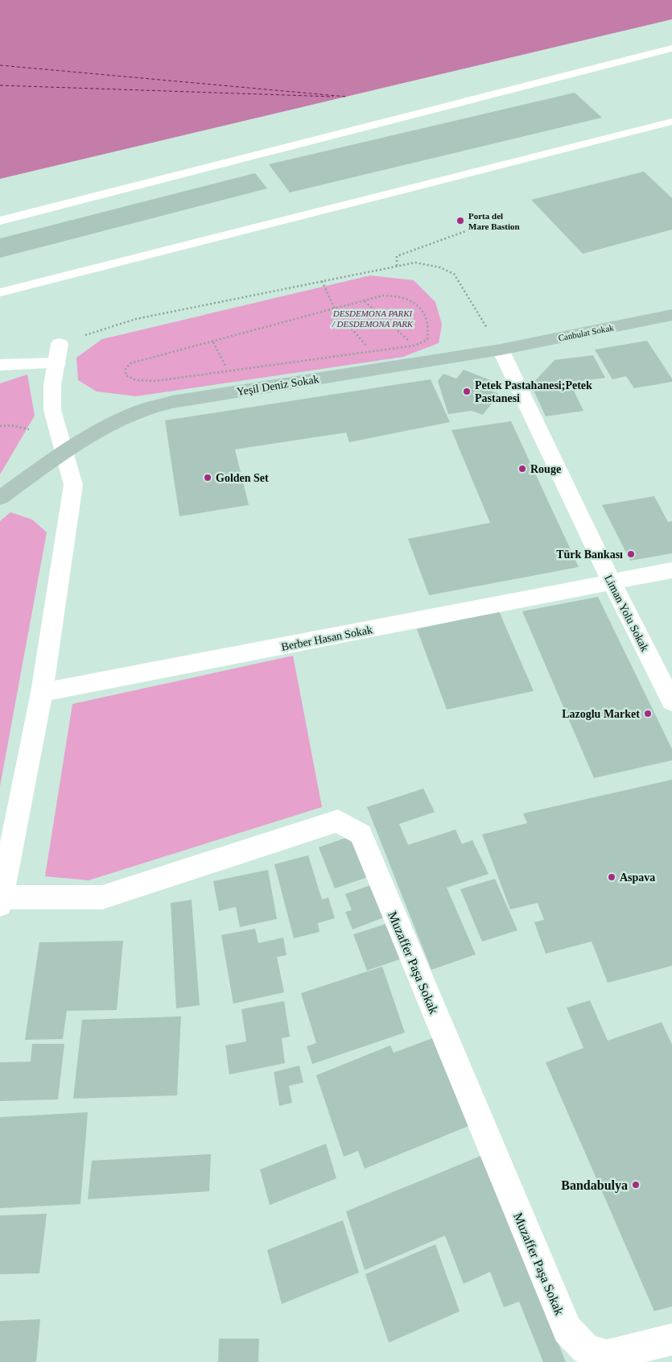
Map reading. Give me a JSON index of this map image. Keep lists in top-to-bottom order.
{
  "streets": {
    "main road": ["Canbulat Sokak", "Yeşil Deniz Sokak"],
    "street": ["Liman Yolu Sokak", "Berber Hasan Sokak", "Muzaffer Paşa Sokak"]
  },
  "crossings": [
    ["Canbulat Sokak", "Yeşil Deniz Sokak"],
    ["Canbulat Sokak", "Liman Yolu Sokak"],
    ["Yeşil Deniz Sokak", "Liman Yolu Sokak"],
    ["Liman Yolu Sokak", "Berber Hasan Sokak"]
  ],
  "parks": ["DESDEMONA PARKI / DESDEMONA PARK"],
  "places": [
    "Porta del Mare Bastion",
    "Petek Pastahanesi;Petek Pastanesi",
    "Rouge",
    "Golden Set",
    "Türk Bankası",
    "Lazoglu Market",
    "Aspava",
    "Bandabulya"
  ]
}
